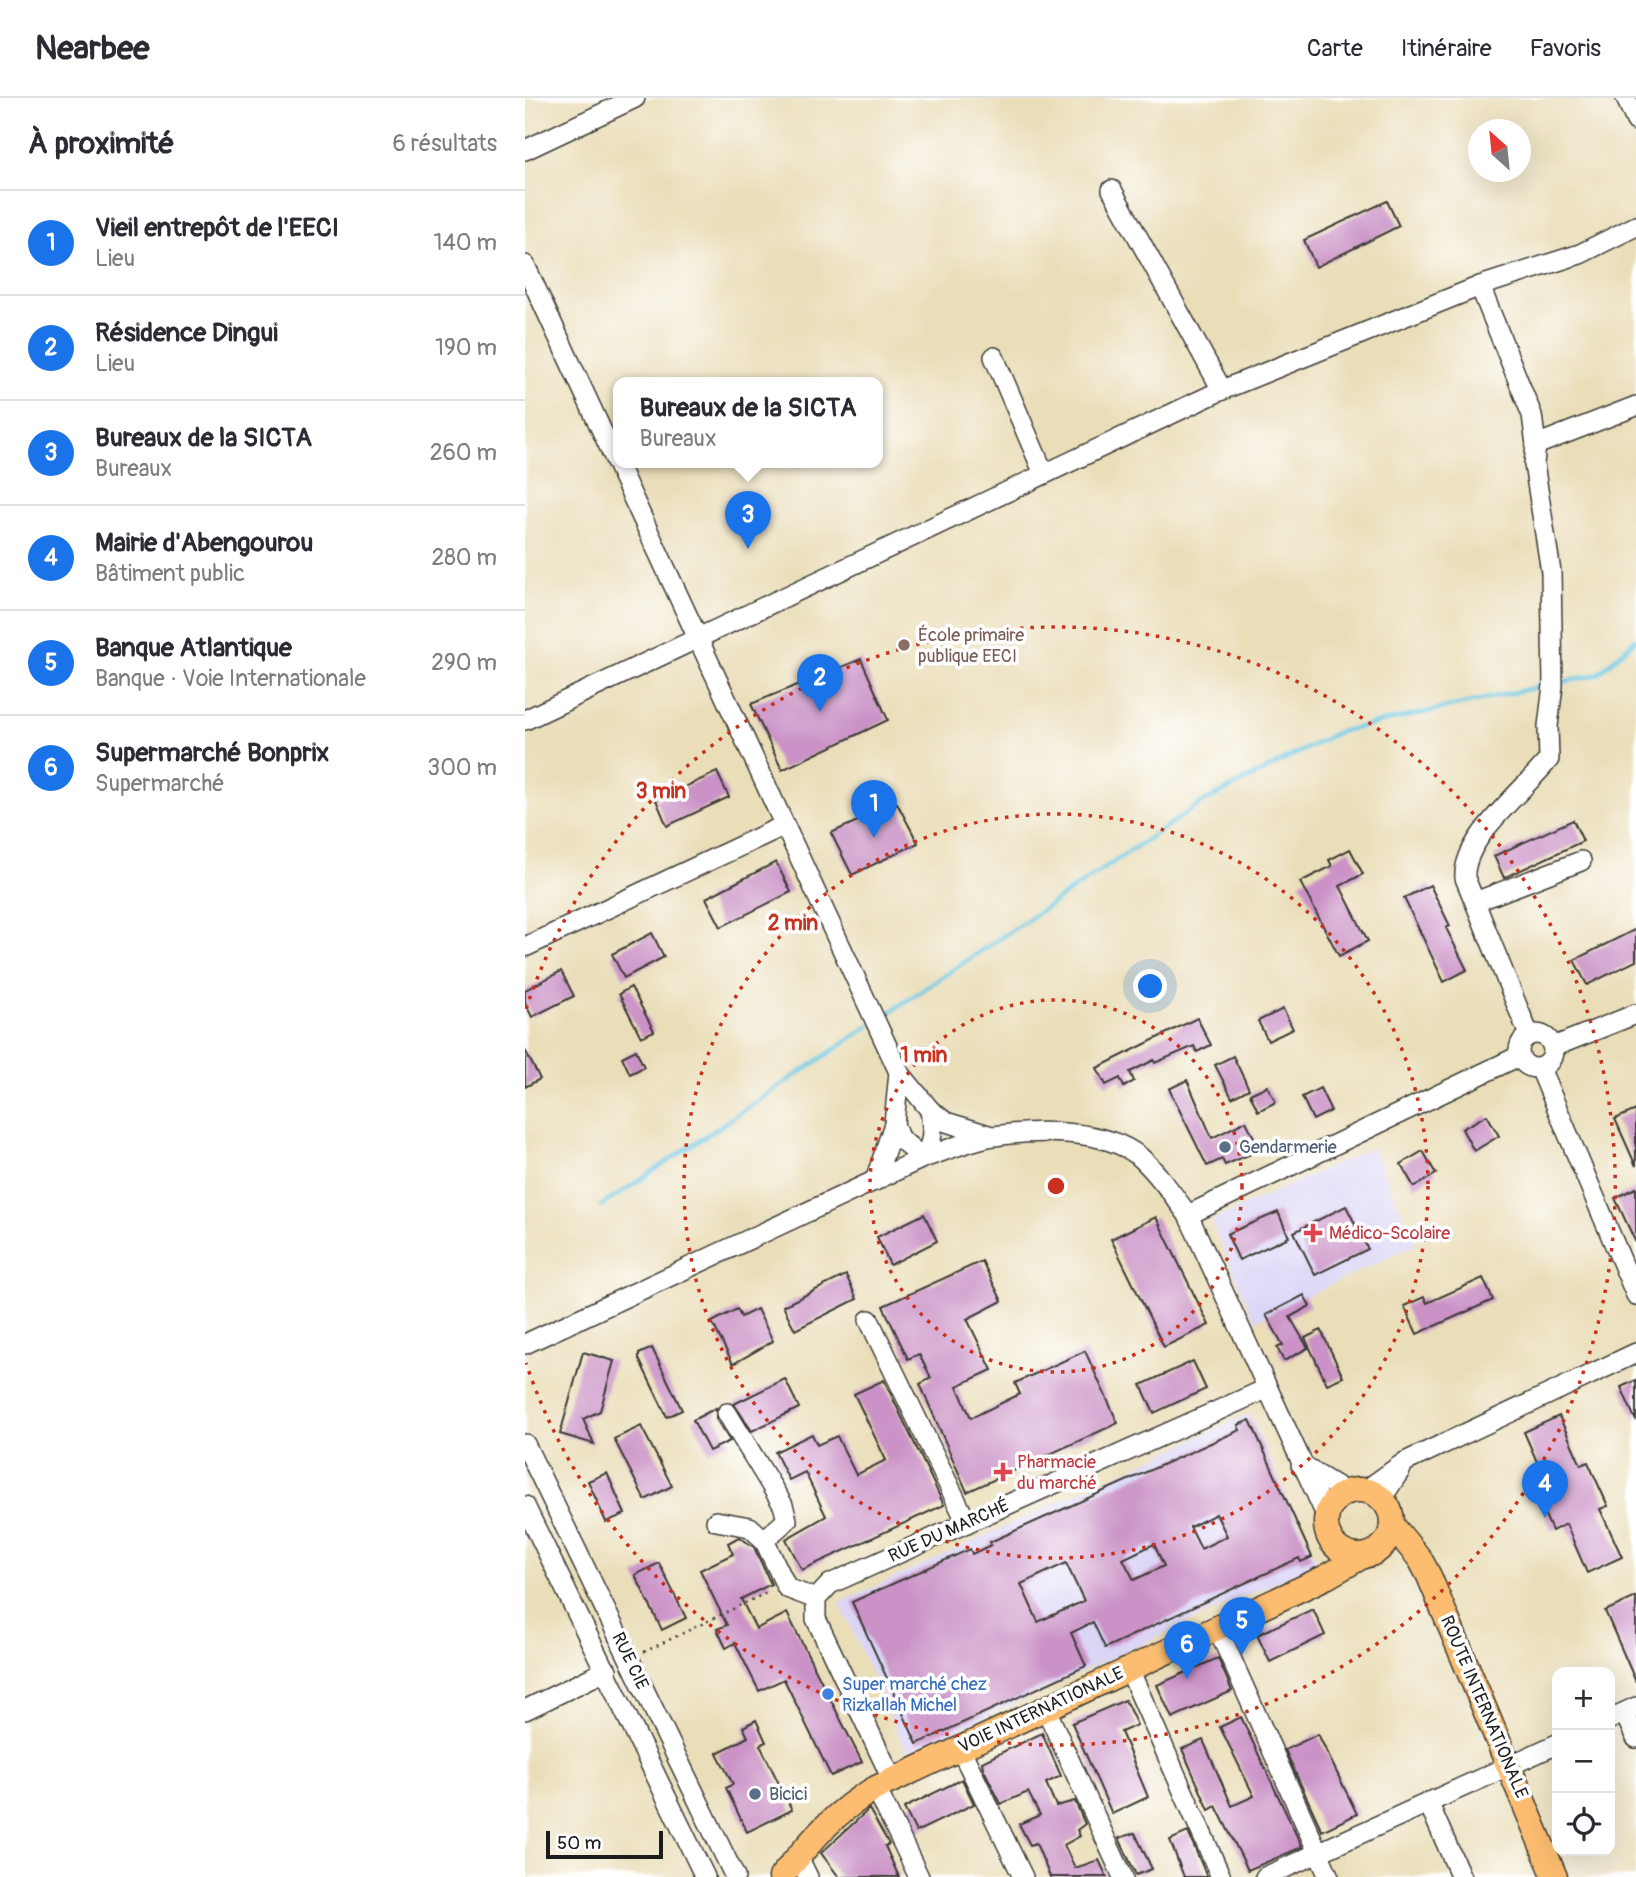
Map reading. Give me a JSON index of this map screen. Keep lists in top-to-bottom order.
{
  "streets": {
    "main road": ["ROUTE INTERNATIONALE", "VOIE INTERNATIONALE"],
    "street": ["RUE DU MARCHÉ", "RUE CIE"]
  },
  "crossings": [
    ["ROUTE INTERNATIONALE", "VOIE INTERNATIONALE"]
  ],
  "places": {
    "other": [
      "École primaire publique EECI",
      "Gendarmerie",
      "Super marché chez Rizkallah Michel",
      "Bicici"
    ],
    "health": ["Médico-Scolaire", "Pharmacie du marché"]
  },
  "scale_bar": "50 m",
  "north": "top left",
  "page": {
    "header": "Nearbee",
    "nav": ["Carte", "Itinéraire", "Favoris"],
    "heading": ["À proximité", "6 résultats"],
    "list": [
      {
        "mark": "1",
        "name": "Vieil entrepôt de l'EECI",
        "note": "Lieu",
        "value": "140 m"
      },
      {
        "mark": "2",
        "name": "Résidence Dingui",
        "note": "Lieu",
        "value": "190 m"
      },
      {
        "mark": "3",
        "name": "Bureaux de la SICTA",
        "note": "Bureaux",
        "value": "260 m"
      },
      {
        "mark": "4",
        "name": "Mairie d'Abengourou",
        "note": "Bâtiment public",
        "value": "280 m"
      },
      {
        "mark": "5",
        "name": "Banque Atlantique",
        "note": "Banque · Voie Internationale",
        "value": "290 m"
      },
      {
        "mark": "6",
        "name": "Supermarché Bonprix",
        "note": "Supermarché",
        "value": "300 m"
      }
    ],
    "popup": ["Bureaux de la SICTA", "Bureaux"],
    "pins": [
      "3",
      "2",
      "1",
      "4",
      "5",
      "6"
    ],
    "map_buttons": ["+", "−"],
    "scale": "50 m"
  },
  "rings": ["3 min", "2 min", "1 min"]
}
